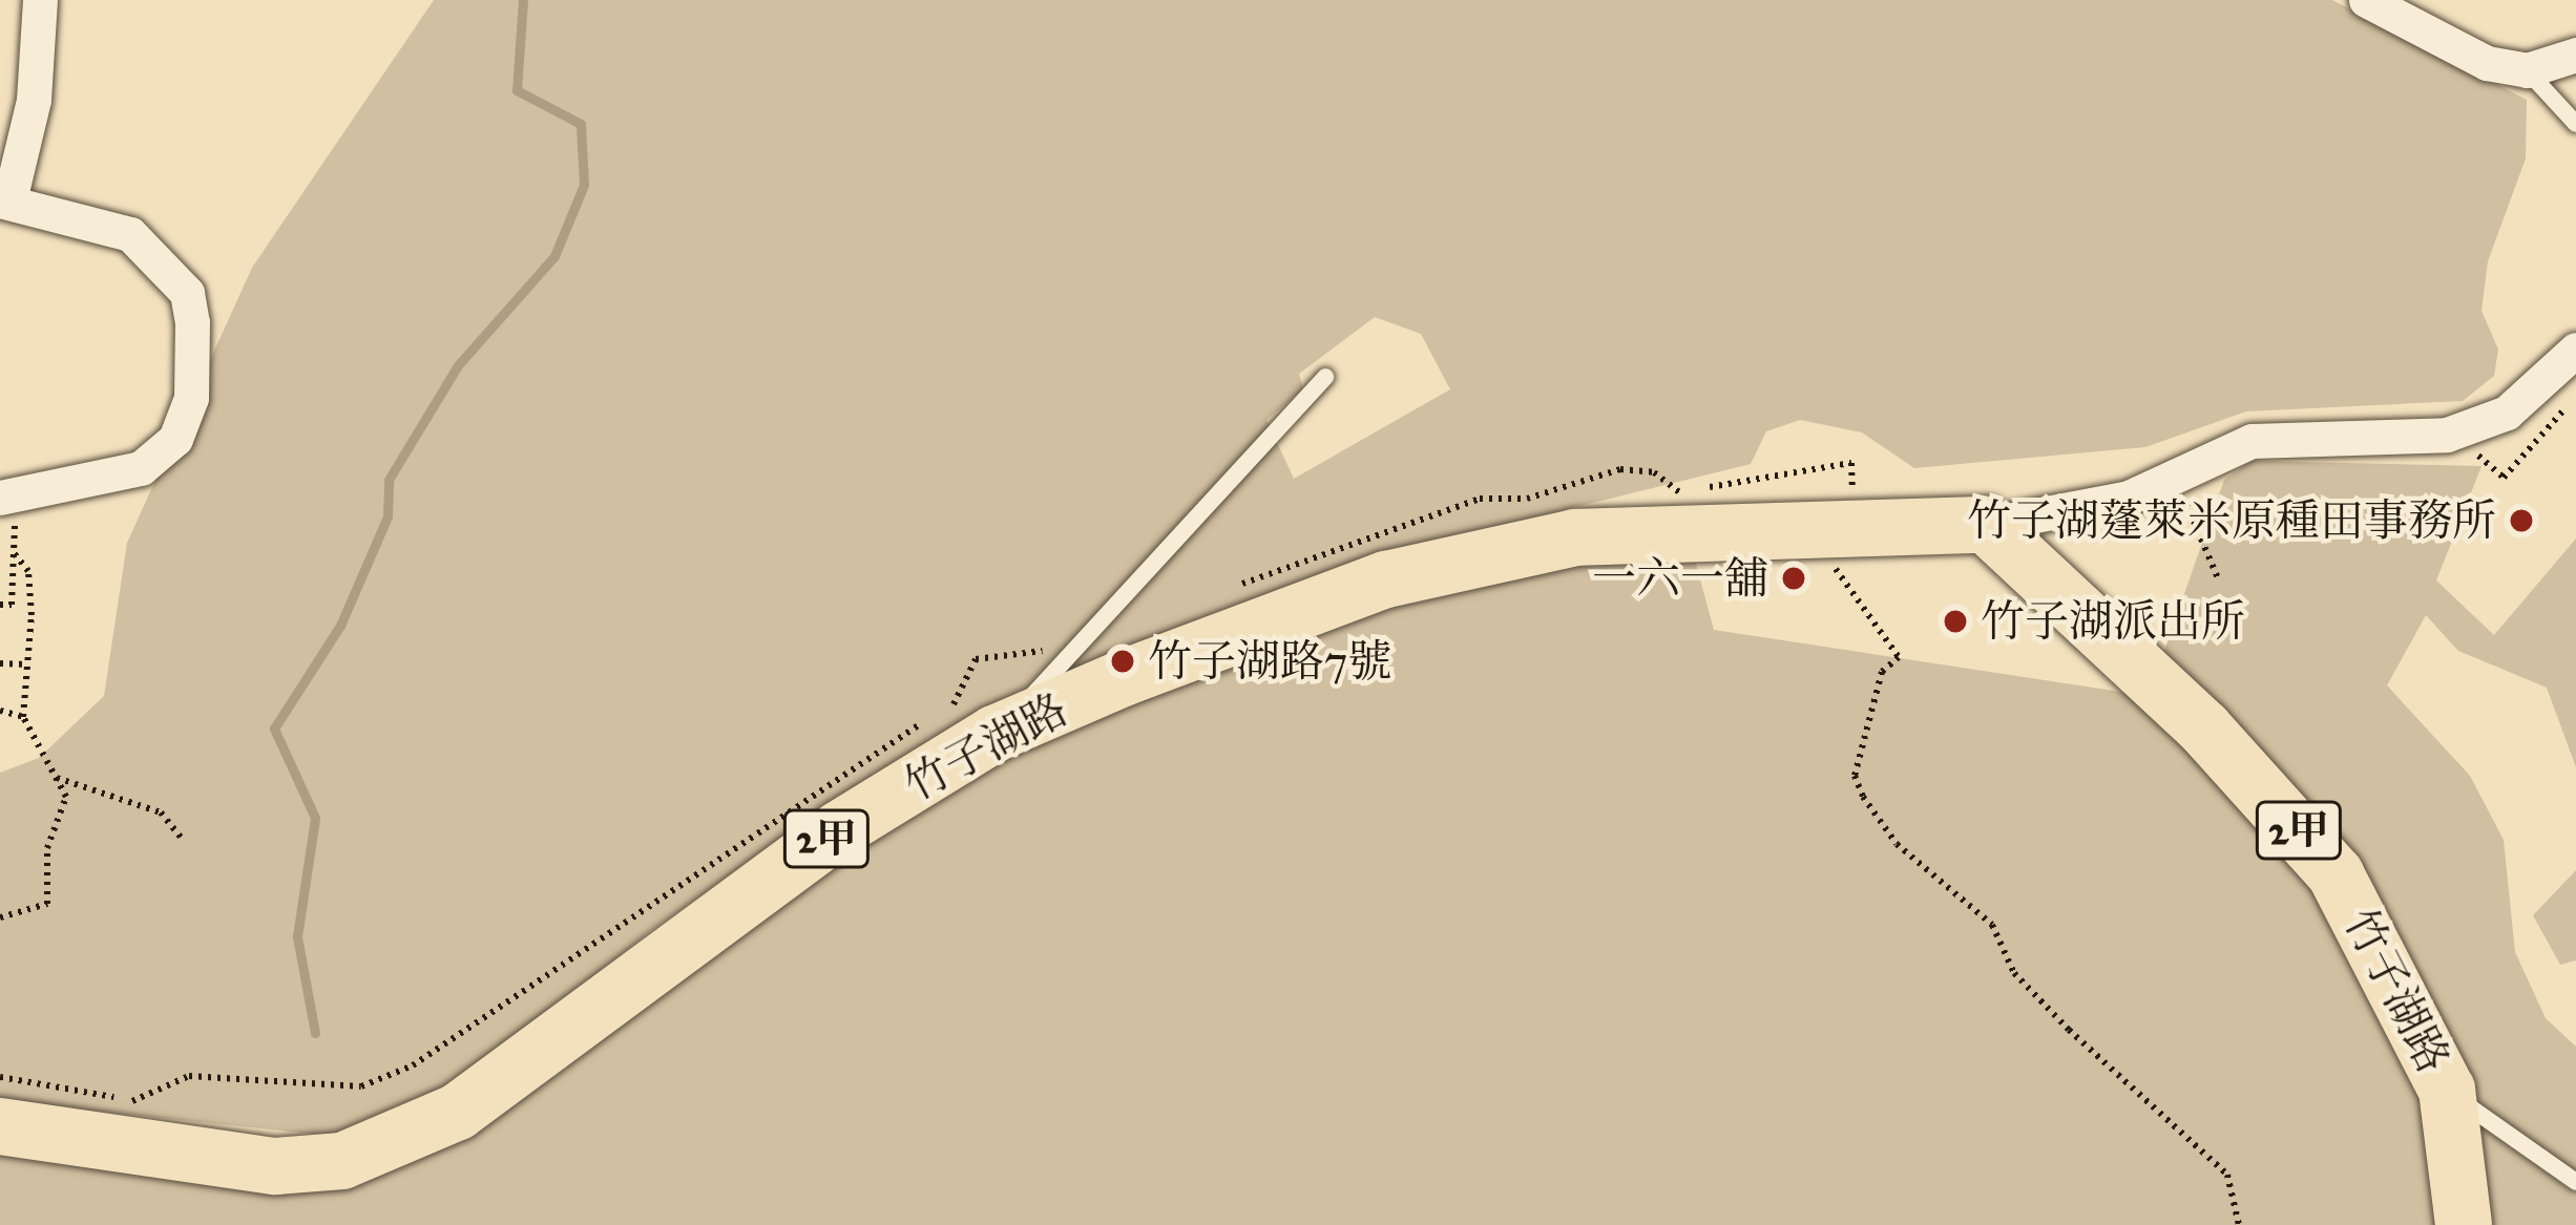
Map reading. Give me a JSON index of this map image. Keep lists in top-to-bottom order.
{
  "streets": {
    "main road": ["竹子湖路", "2甲"]
  },
  "places": [
    "竹子湖蓬萊米原種田事務所",
    "一六一舖",
    "竹子湖派出所",
    "竹子湖路7號"
  ]
}
